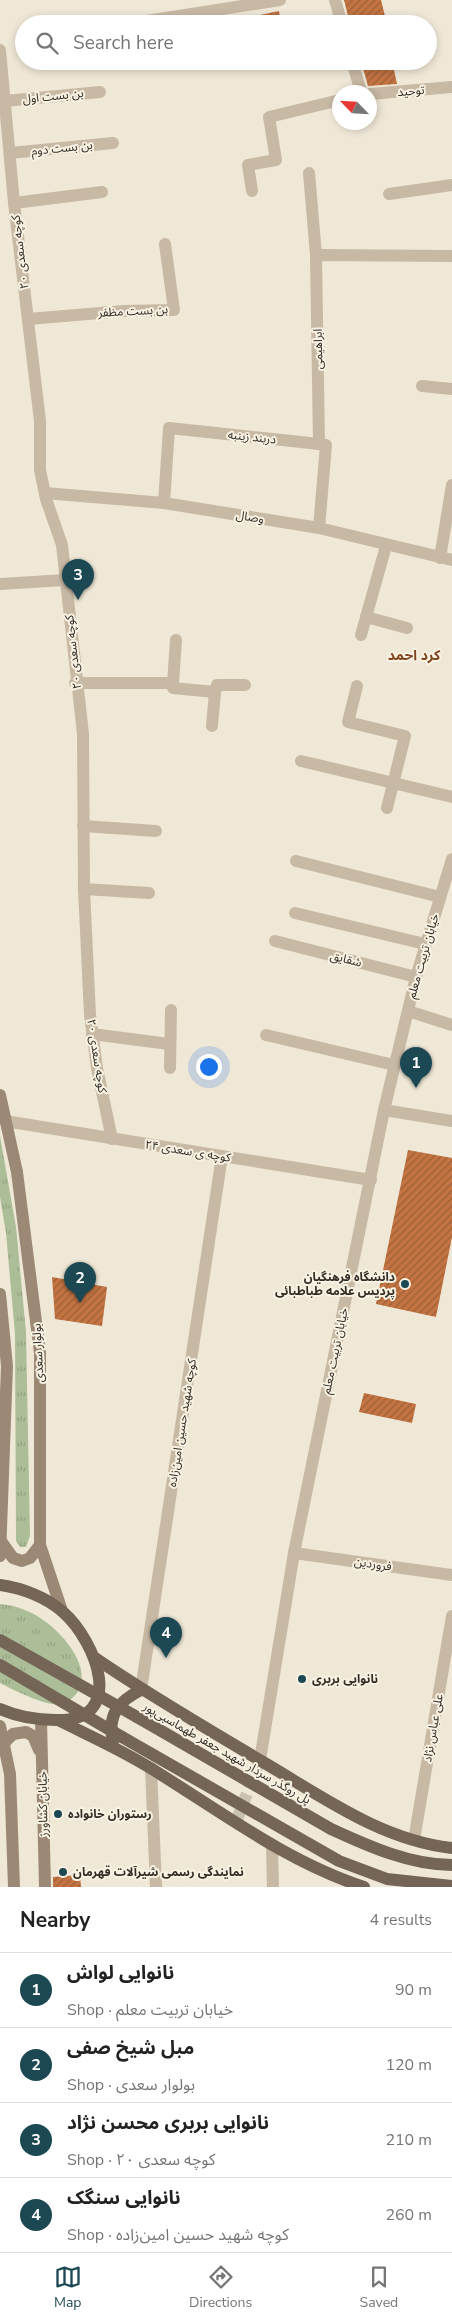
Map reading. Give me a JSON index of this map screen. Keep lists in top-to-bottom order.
{
  "streets": {
    "main road": ["بولوار سعدی", "پل روگذر سردار شهید جعفر طهماسبی‌پور", "خیابان کشاورز"],
    "street": [
      "توحید",
      "بن بست اول",
      "بن بست دوم",
      "کوچه سعدی ۲۰",
      "بن بست مظفر",
      "ابراهیمی",
      "دربند زینبه",
      "وصال",
      "خیابان تربیت معلم",
      "شقایق",
      "کوچه ی سعدی ۲۴",
      "کوچه شهید حسین امین‌زاده",
      "فروردین",
      "علی عباس نژاد"
    ]
  },
  "crossings": [
    ["بن بست اول", "کوچه سعدی ۲۰"],
    ["بن بست دوم", "کوچه سعدی ۲۰"],
    ["کوچه سعدی ۲۰", "بن بست مظفر"],
    ["کوچه سعدی ۲۰", "وصال"],
    ["کوچه سعدی ۲۰", "کوچه ی سعدی ۲۴"],
    ["ابراهیمی", "دربند زینبه"],
    ["دربند زینبه", "وصال"],
    ["خیابان تربیت معلم", "شقایق"],
    ["خیابان تربیت معلم", "کوچه ی سعدی ۲۴"],
    ["خیابان تربیت معلم", "فروردین"],
    ["کوچه ی سعدی ۲۴", "بولوار سعدی"],
    ["کوچه ی سعدی ۲۴", "کوچه شهید حسین امین‌زاده"]
  ],
  "districts": ["کرد احمد"],
  "places": [
    "دانشگاه فرهنگیان پردیس علامه طباطبائی",
    "نانوایی بربری",
    "رستوران خانواده",
    "نمایندگی رسمی شیرآلات قهرمان"
  ],
  "north": "top left",
  "page": {
    "search": "Search here",
    "pins": [
      "3",
      "1",
      "2",
      "4"
    ],
    "heading": ["Nearby", "4 results"],
    "list": [
      {
        "mark": "1",
        "name": "نانوایی لواش",
        "note": "Shop · خیابان تربیت معلم",
        "value": "90 m"
      },
      {
        "mark": "2",
        "name": "مبل شیخ صفی",
        "note": "Shop · بولوار سعدی",
        "value": "120 m"
      },
      {
        "mark": "3",
        "name": "نانوایی بربری محسن نژاد",
        "note": "Shop · کوچه سعدی ۲۰",
        "value": "210 m"
      },
      {
        "mark": "4",
        "name": "نانوایی سنگک",
        "note": "Shop · کوچه شهید حسین امین‌زاده",
        "value": "260 m"
      }
    ],
    "nav": ["Map", "Directions", "Saved"]
  }
}
